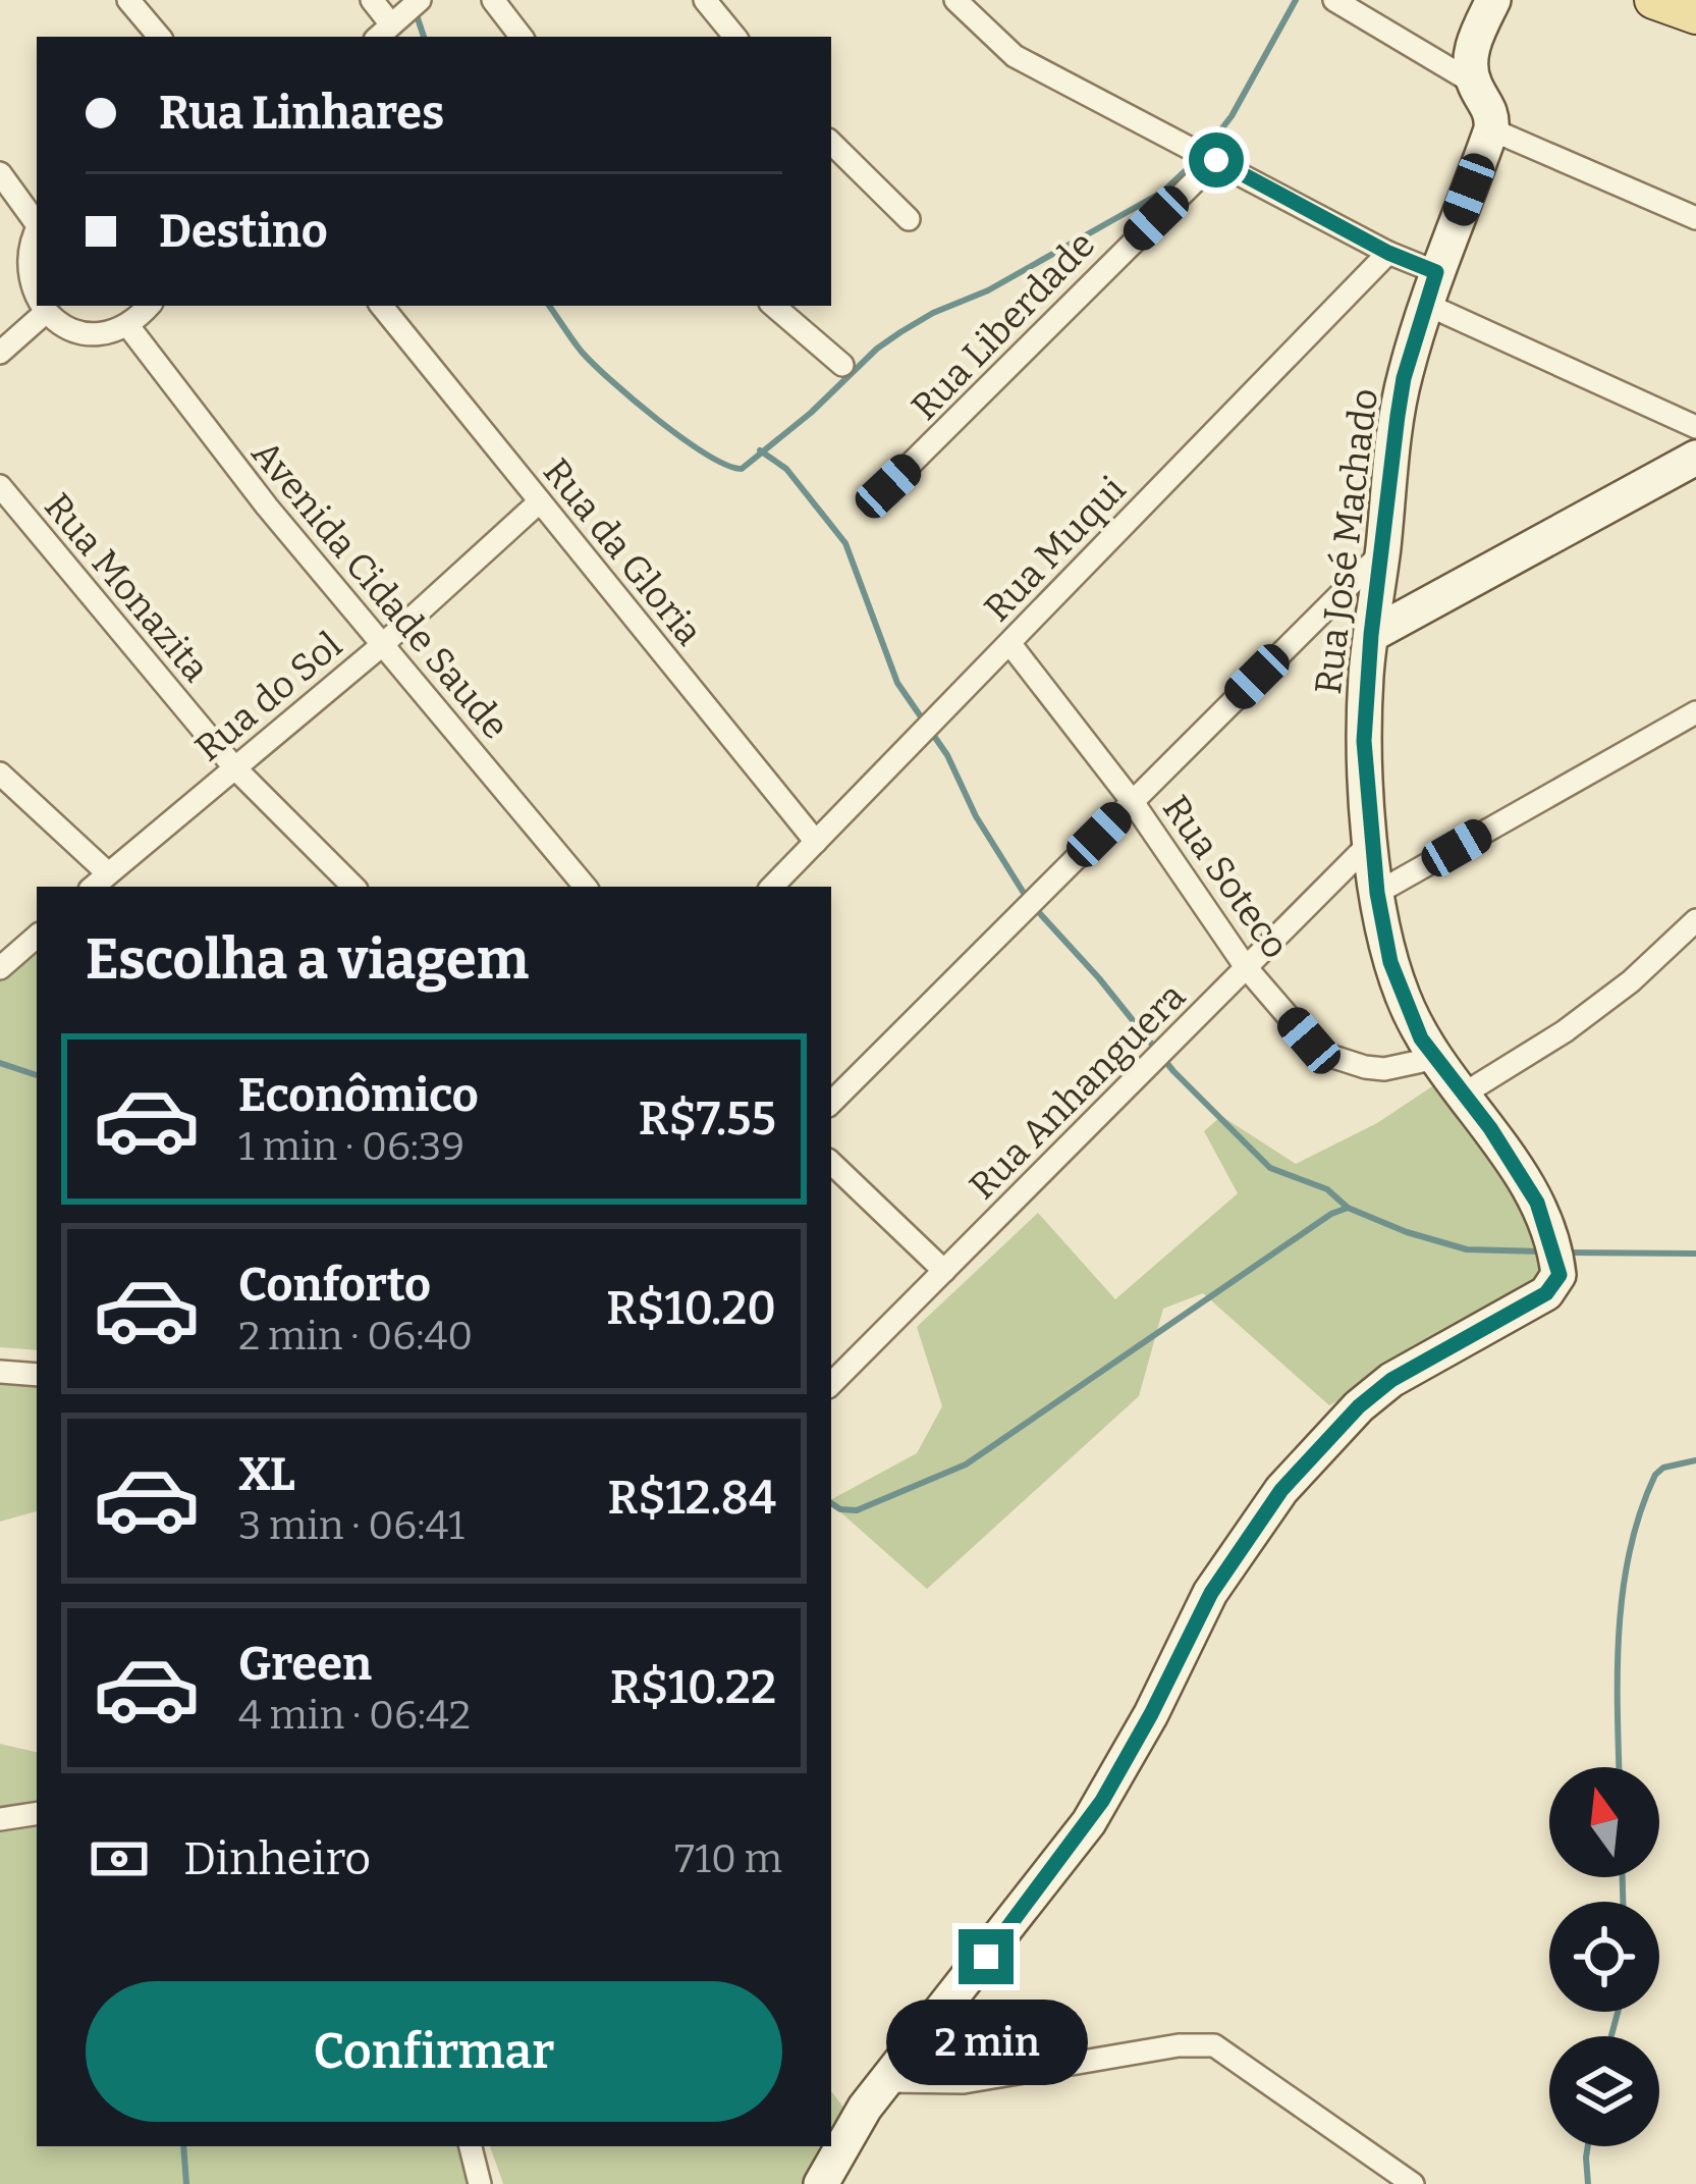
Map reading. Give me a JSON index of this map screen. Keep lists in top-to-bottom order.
{
  "streets": {
    "street": [
      "Rua Liberdade",
      "Rua José Machado",
      "Rua Muqui",
      "Rua da Gloria",
      "Rua Monazita",
      "Avenida Cidade Saude",
      "Rua do Sol",
      "Rua Soteco",
      "Rua Anhanguera"
    ]
  },
  "crossings": [
    ["Rua José Machado", "Rua Soteco"],
    ["Rua José Machado", "Rua Anhanguera"],
    ["Rua Muqui", "Rua da Gloria"],
    ["Rua Muqui", "Rua Soteco"],
    ["Rua da Gloria", "Rua do Sol"],
    ["Rua Monazita", "Rua do Sol"],
    ["Avenida Cidade Saude", "Rua do Sol"],
    ["Rua Soteco", "Rua Anhanguera"]
  ],
  "north": "top",
  "page": {
    "banner": ["Rua Linhares", "Destino"],
    "heading": "Escolha a viagem",
    "list": [
      {
        "name": "Econômico",
        "note": "1 min · 06:39",
        "value": "R$7.55"
      },
      {
        "name": "Conforto",
        "note": "2 min · 06:40",
        "value": "R$10.20"
      },
      {
        "name": "XL",
        "note": "3 min · 06:41",
        "value": "R$12.84"
      },
      {
        "name": "Green",
        "note": "4 min · 06:42",
        "value": "R$10.22"
      }
    ],
    "pay": ["Dinheiro", "710 m"],
    "buttons": "Confirmar",
    "bubble": "2 min"
  }
}
